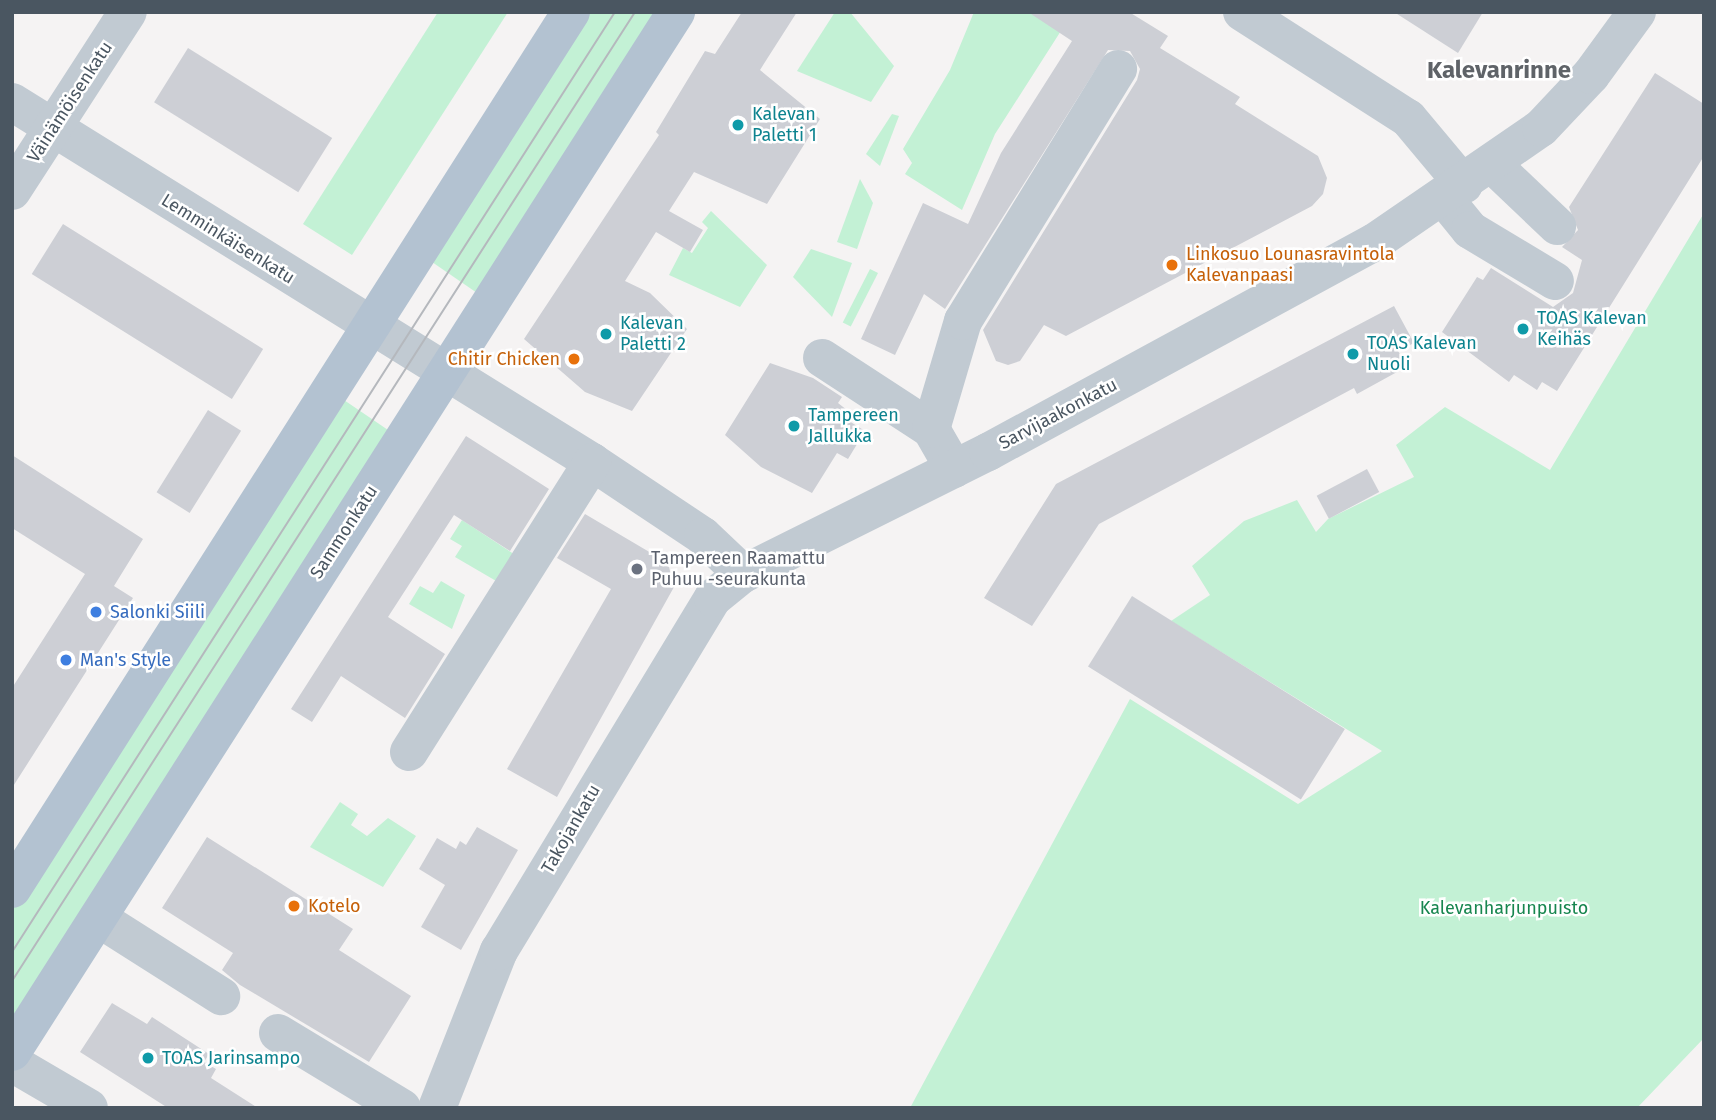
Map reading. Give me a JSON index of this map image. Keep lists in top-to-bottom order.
{
  "streets": {
    "main road": ["Sammonkatu"],
    "street": [
      "Väinämöisenkatu",
      "Lemminkäisenkatu",
      "Sarvijaakonkatu",
      "Takojankatu"
    ]
  },
  "crossings": [
    ["Väinämöisenkatu", "Lemminkäisenkatu"],
    ["Lemminkäisenkatu", "Sammonkatu"],
    ["Sarvijaakonkatu", "Takojankatu"]
  ],
  "districts": ["Kalevanrinne"],
  "parks": ["Kalevanharjunpuisto"],
  "places": [
    "Kalevan Paletti 1",
    "Linkosuo Lounasravintola Kalevanpaasi",
    "TOAS Kalevan Keihäs",
    "Kalevan Paletti 2",
    "TOAS Kalevan Nuoli",
    "Chitir Chicken",
    "Tampereen Jallukka",
    "Tampereen Raamattu Puhuu -seurakunta",
    "Salonki Siili",
    "Man's Style",
    "Kotelo",
    "TOAS Jarinsampo"
  ]
}
